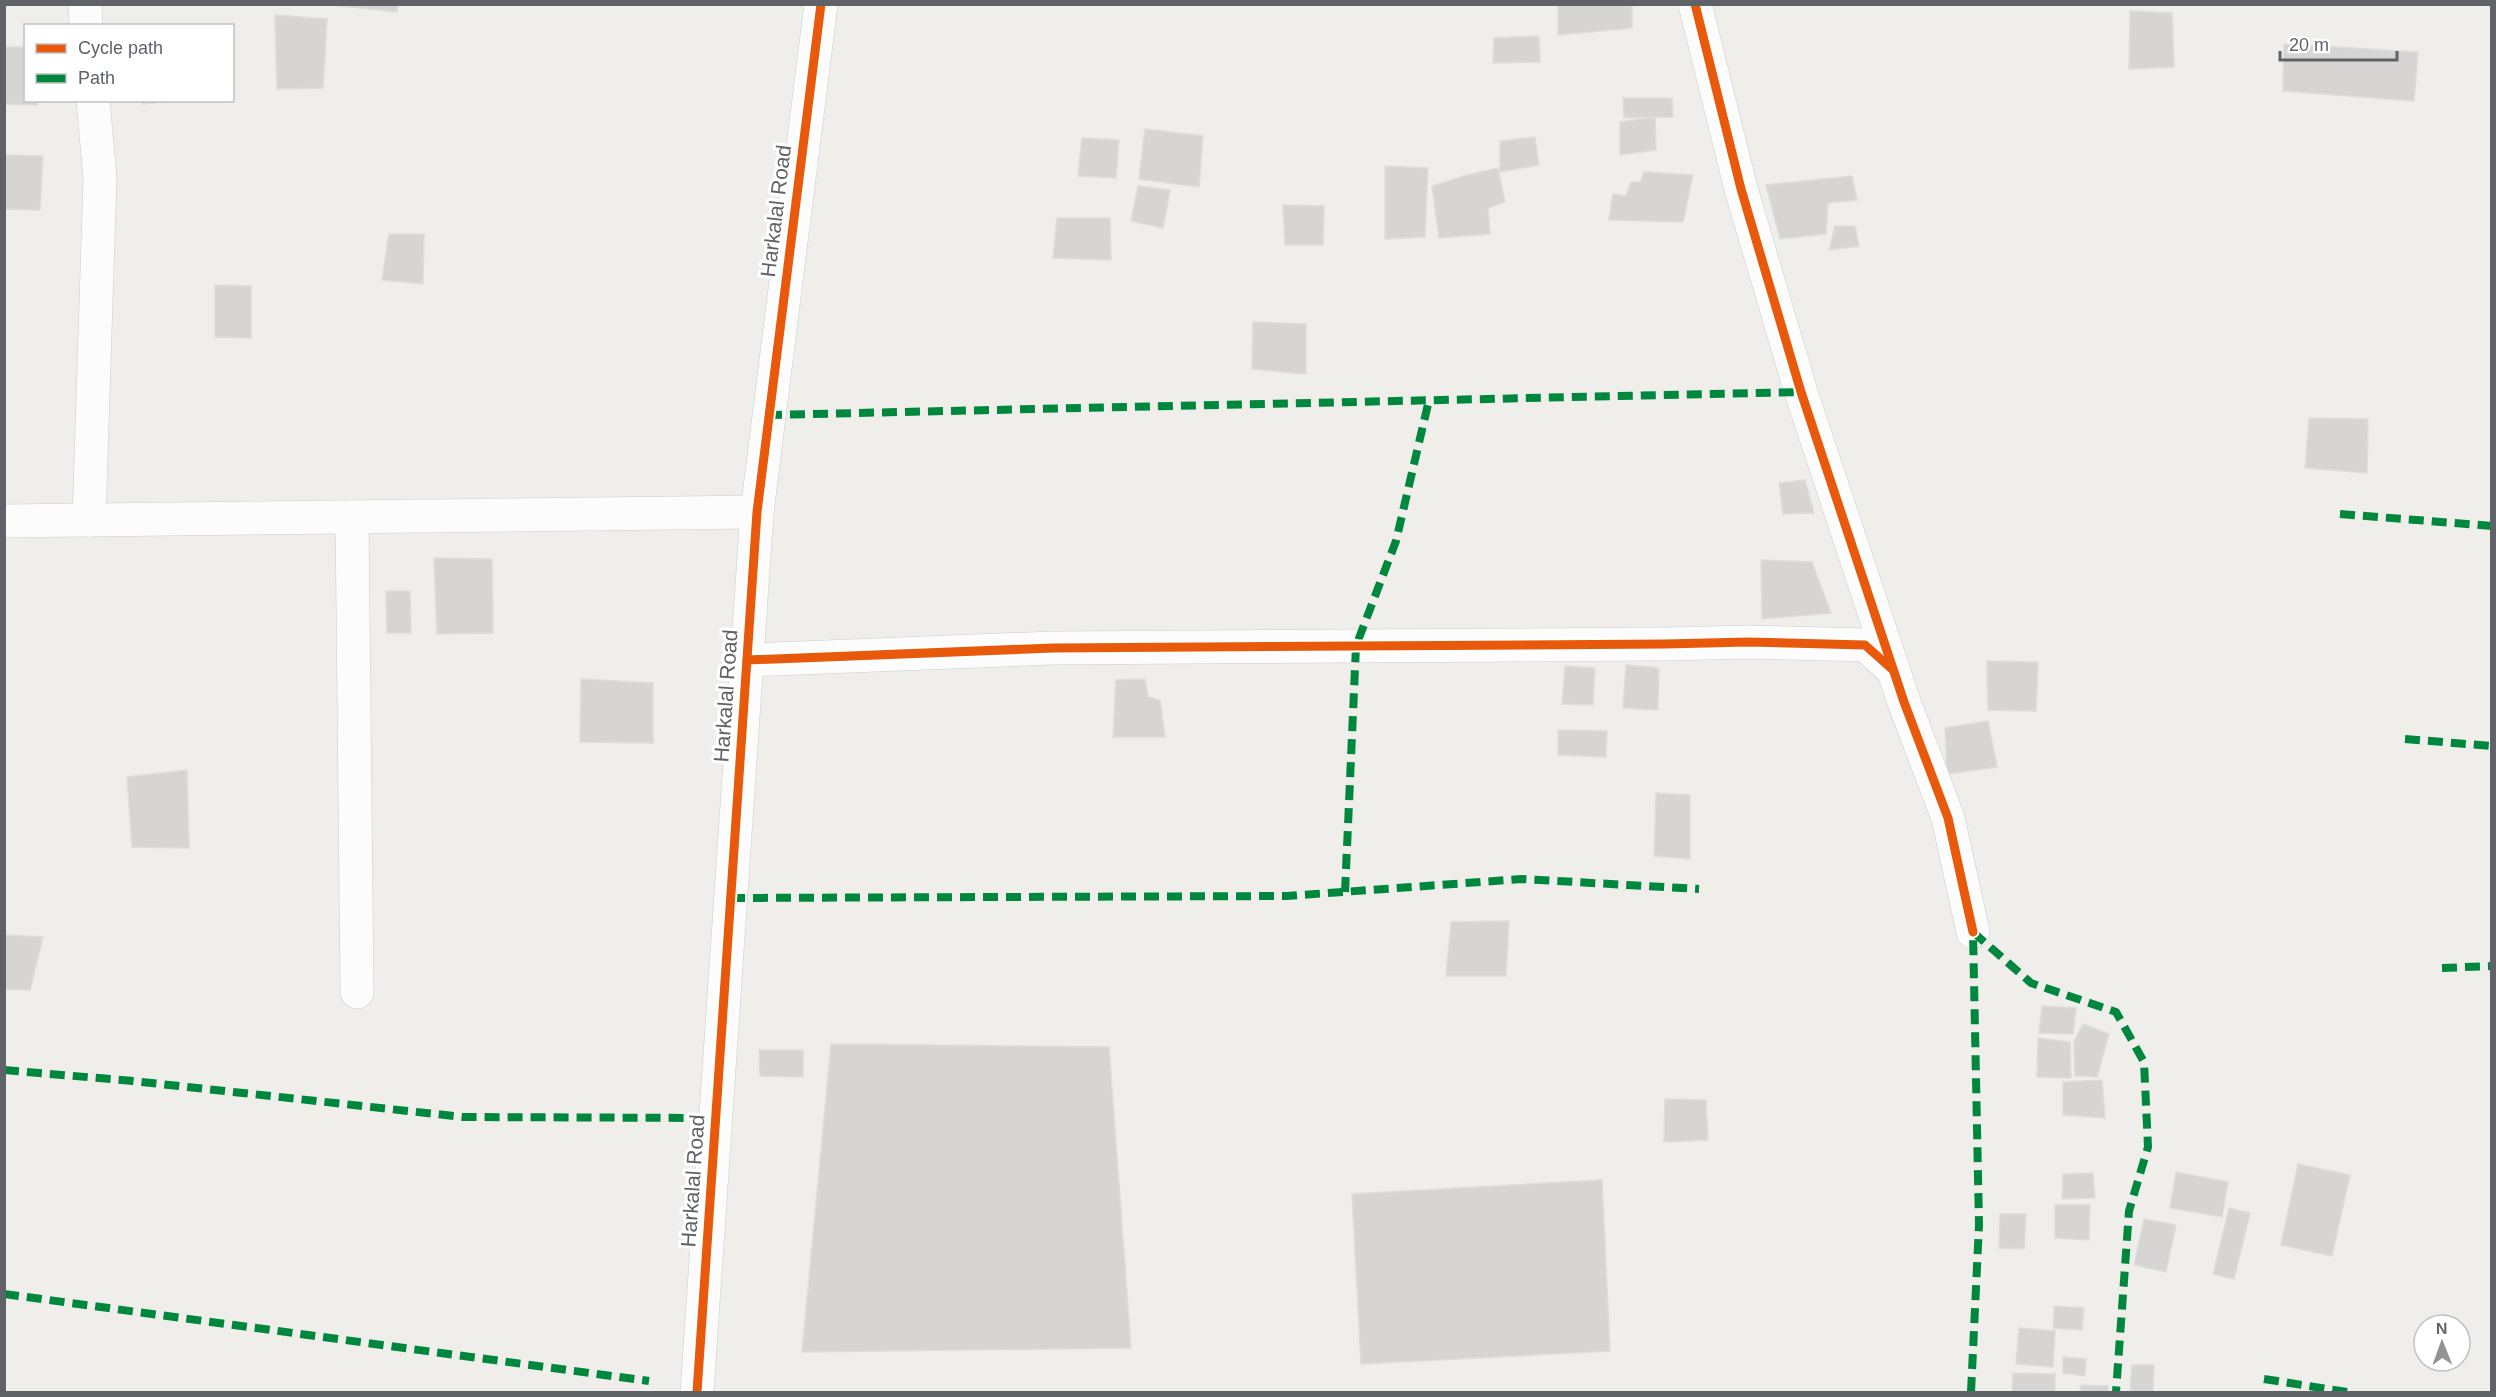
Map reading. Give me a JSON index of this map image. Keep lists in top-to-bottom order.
{
  "streets": {
    "street": ["Harkalal Road"]
  },
  "legend": ["Cycle path", "Path"],
  "scale_bar": "20 m",
  "north": "top"
}
